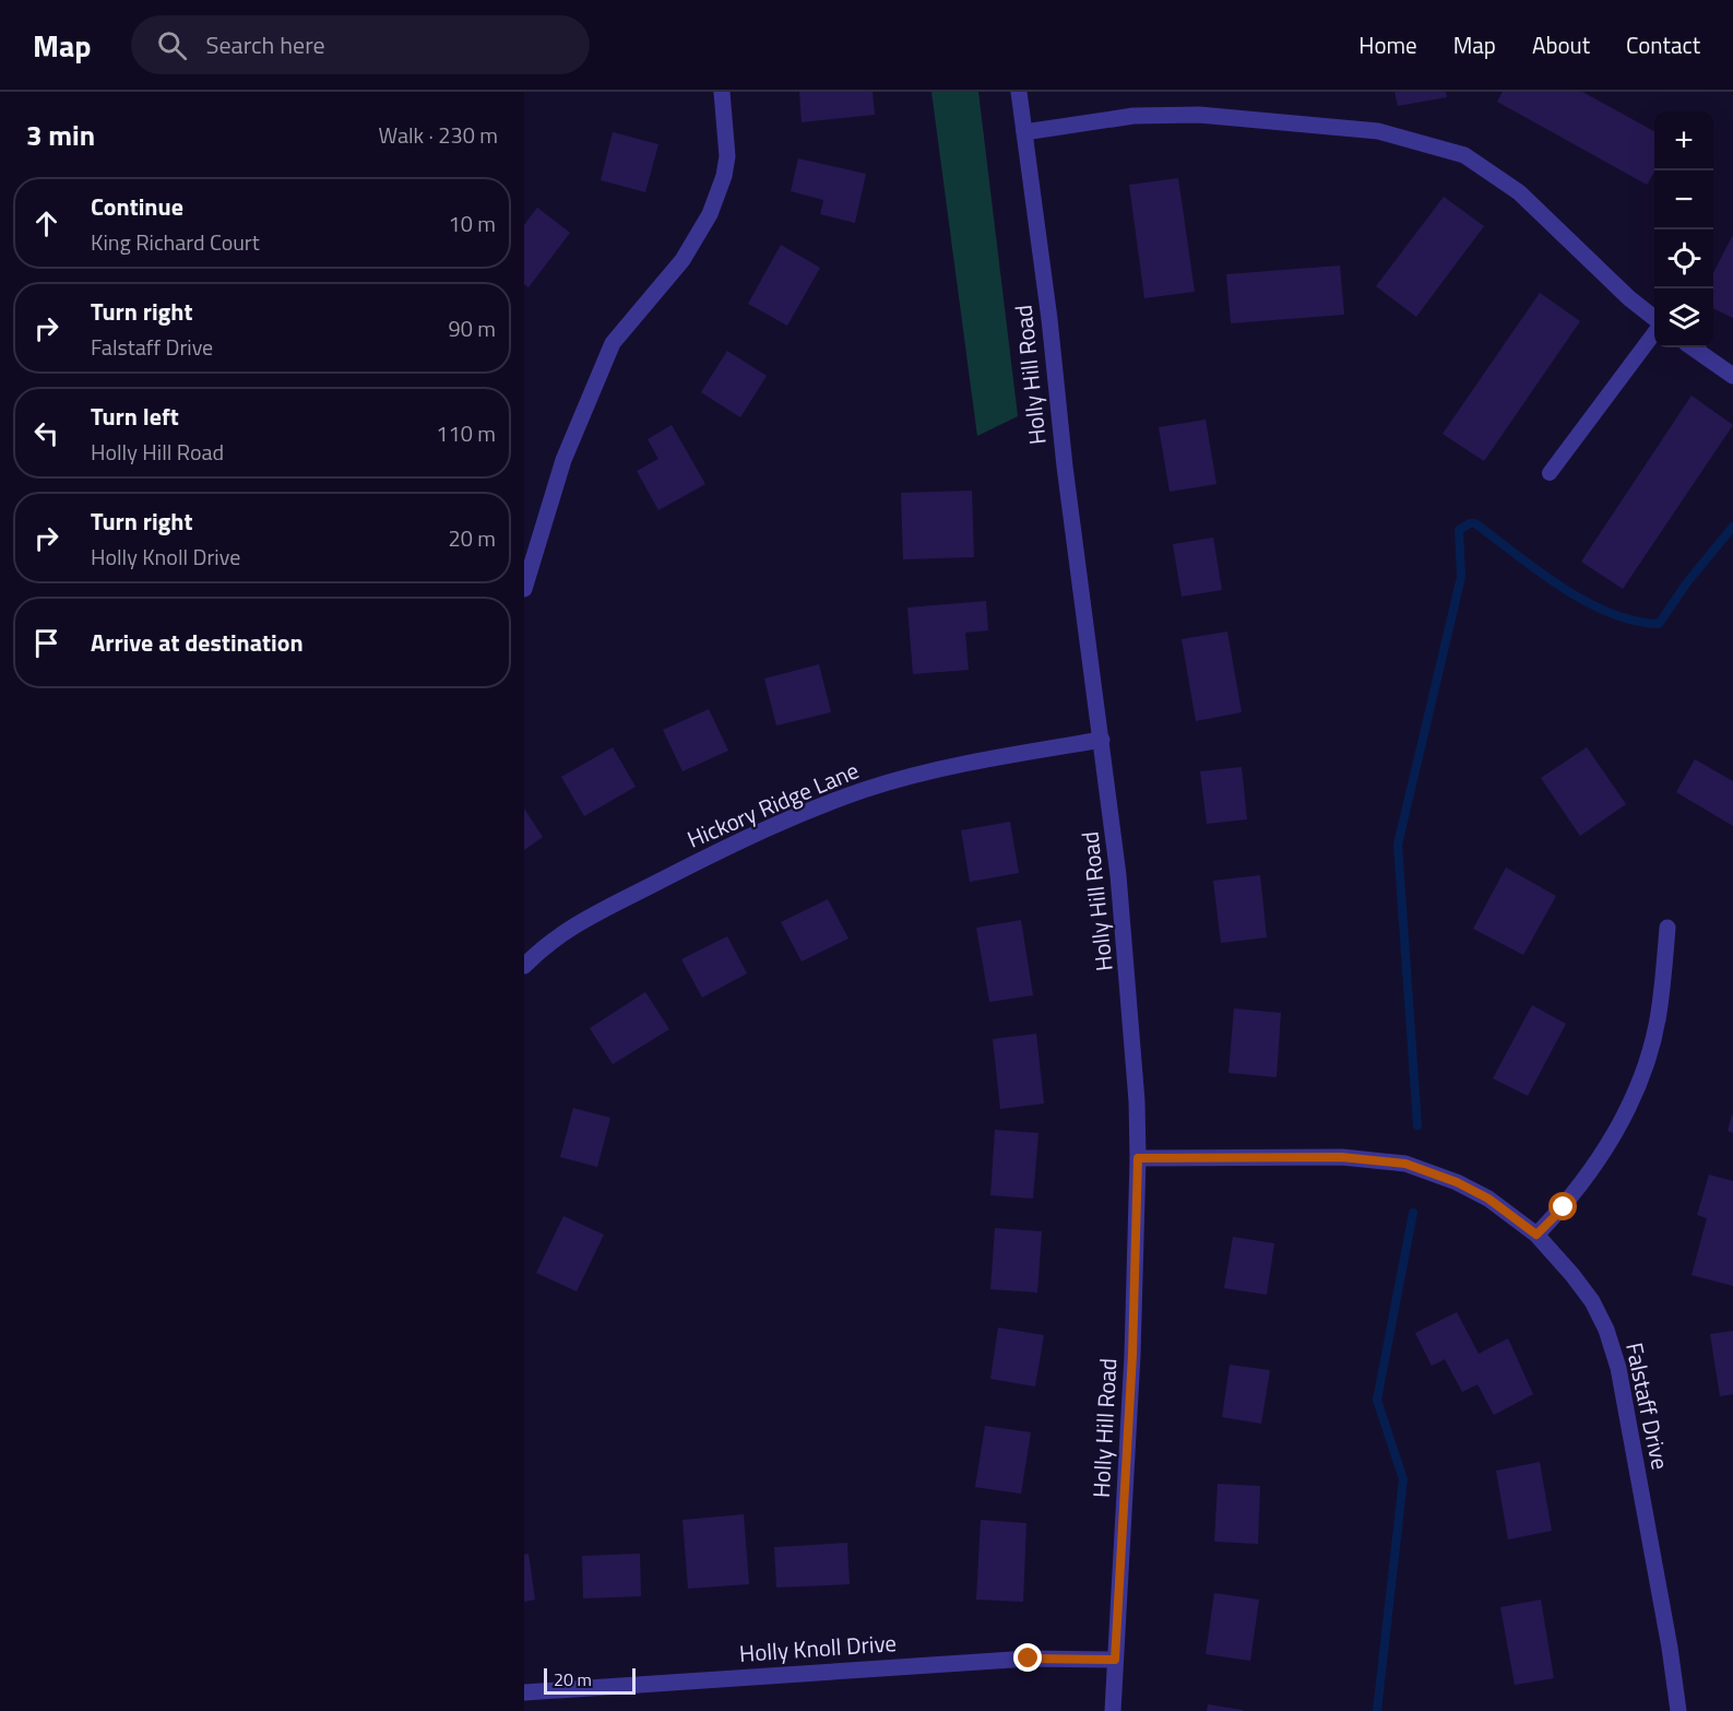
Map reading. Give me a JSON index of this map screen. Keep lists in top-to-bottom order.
{
  "streets": {
    "street": [
      "Holly Hill Road",
      "Hickory Ridge Lane",
      "Falstaff Drive",
      "Holly Knoll Drive"
    ]
  },
  "crossings": [
    ["Holly Hill Road", "Hickory Ridge Lane"],
    ["Holly Hill Road", "Falstaff Drive"],
    ["Holly Hill Road", "Holly Knoll Drive"]
  ],
  "scale_bar": "20 m",
  "page": {
    "header": "Map",
    "search": "Search here",
    "nav": [
      "Home",
      "Map",
      "About",
      "Contact"
    ],
    "heading": ["3 min", "Walk · 230 m"],
    "map_buttons": ["+", "−"],
    "list": [
      ["Continue", "King Richard Court", "10 m"],
      ["Turn right", "Falstaff Drive", "90 m"],
      ["Turn left", "Holly Hill Road", "110 m"],
      ["Turn right", "Holly Knoll Drive", "20 m"],
      "Arrive at destination"
    ],
    "scale": "20 m"
  }
}
